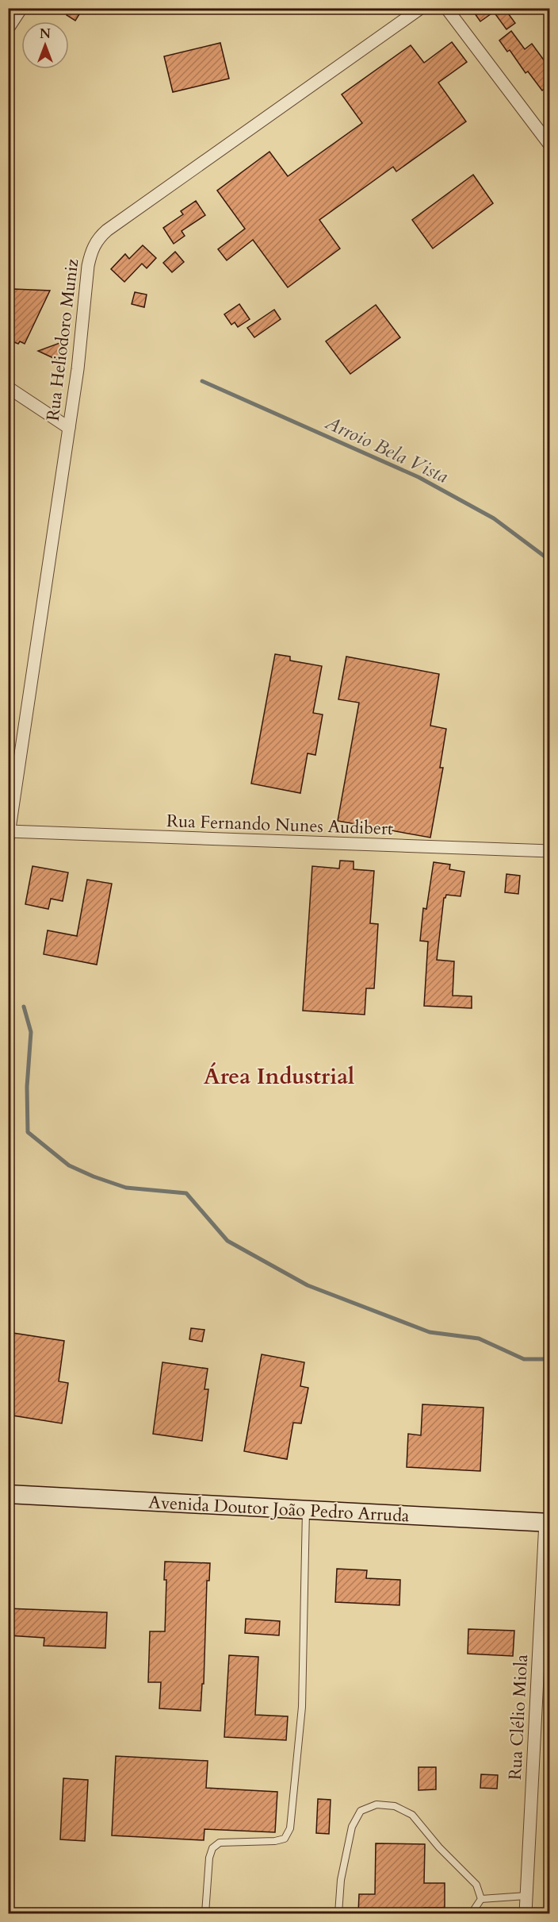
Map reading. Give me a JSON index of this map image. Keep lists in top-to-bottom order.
{
  "streets": {
    "main road": ["Avenida Doutor João Pedro Arruda"],
    "street": ["Rua Heliodoro Muniz", "Rua Fernando Nunes Audibert", "Rua Clélio Miola"]
  },
  "crossings": [
    ["Rua Heliodoro Muniz", "Rua Fernando Nunes Audibert"],
    ["Avenida Doutor João Pedro Arruda", "Rua Clélio Miola"]
  ],
  "districts": ["Área Industrial"],
  "water": ["Arroio Bela Vista"],
  "north": "top"
}
